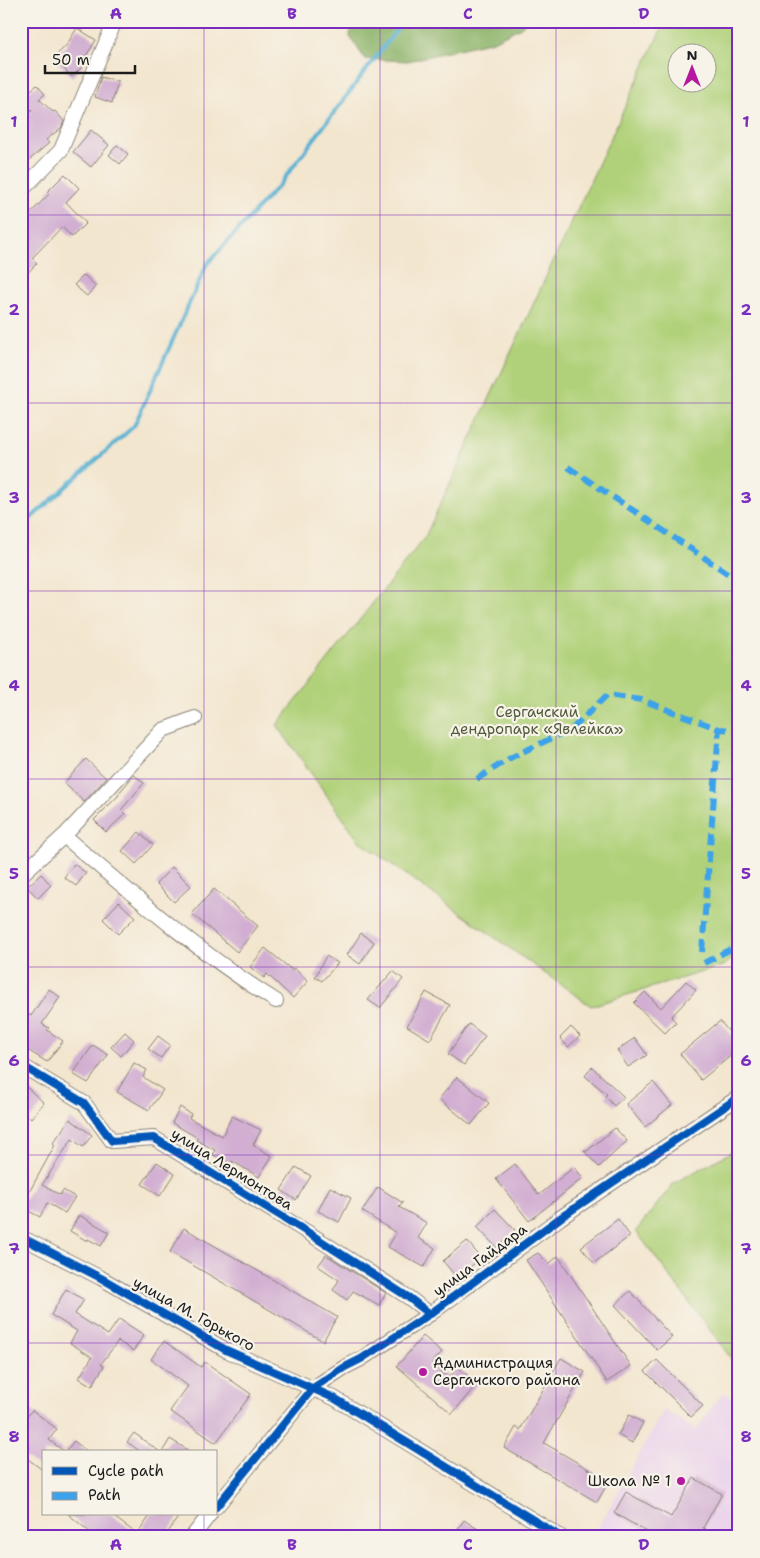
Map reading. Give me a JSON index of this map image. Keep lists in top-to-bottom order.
{
  "streets": {
    "street": ["улица Лермонтова", "улица Гайдара", "улица М. Горького"]
  },
  "crossings": [
    ["улица Лермонтова", "улица Гайдара"],
    ["улица Гайдара", "улица М. Горького"]
  ],
  "parks": ["Сергачский дендропарк «Явлейка»"],
  "places": ["Администрация Сергачского района", "Школа № 1"],
  "legend": ["Cycle path", "Path"],
  "scale_bar": "50 m",
  "north": "top",
  "grid": {
    "columns": [
      "A",
      "B",
      "C",
      "D"
    ],
    "rows": [
      "1",
      "2",
      "3",
      "4",
      "5",
      "6",
      "7",
      "8"
    ]
  }
}
